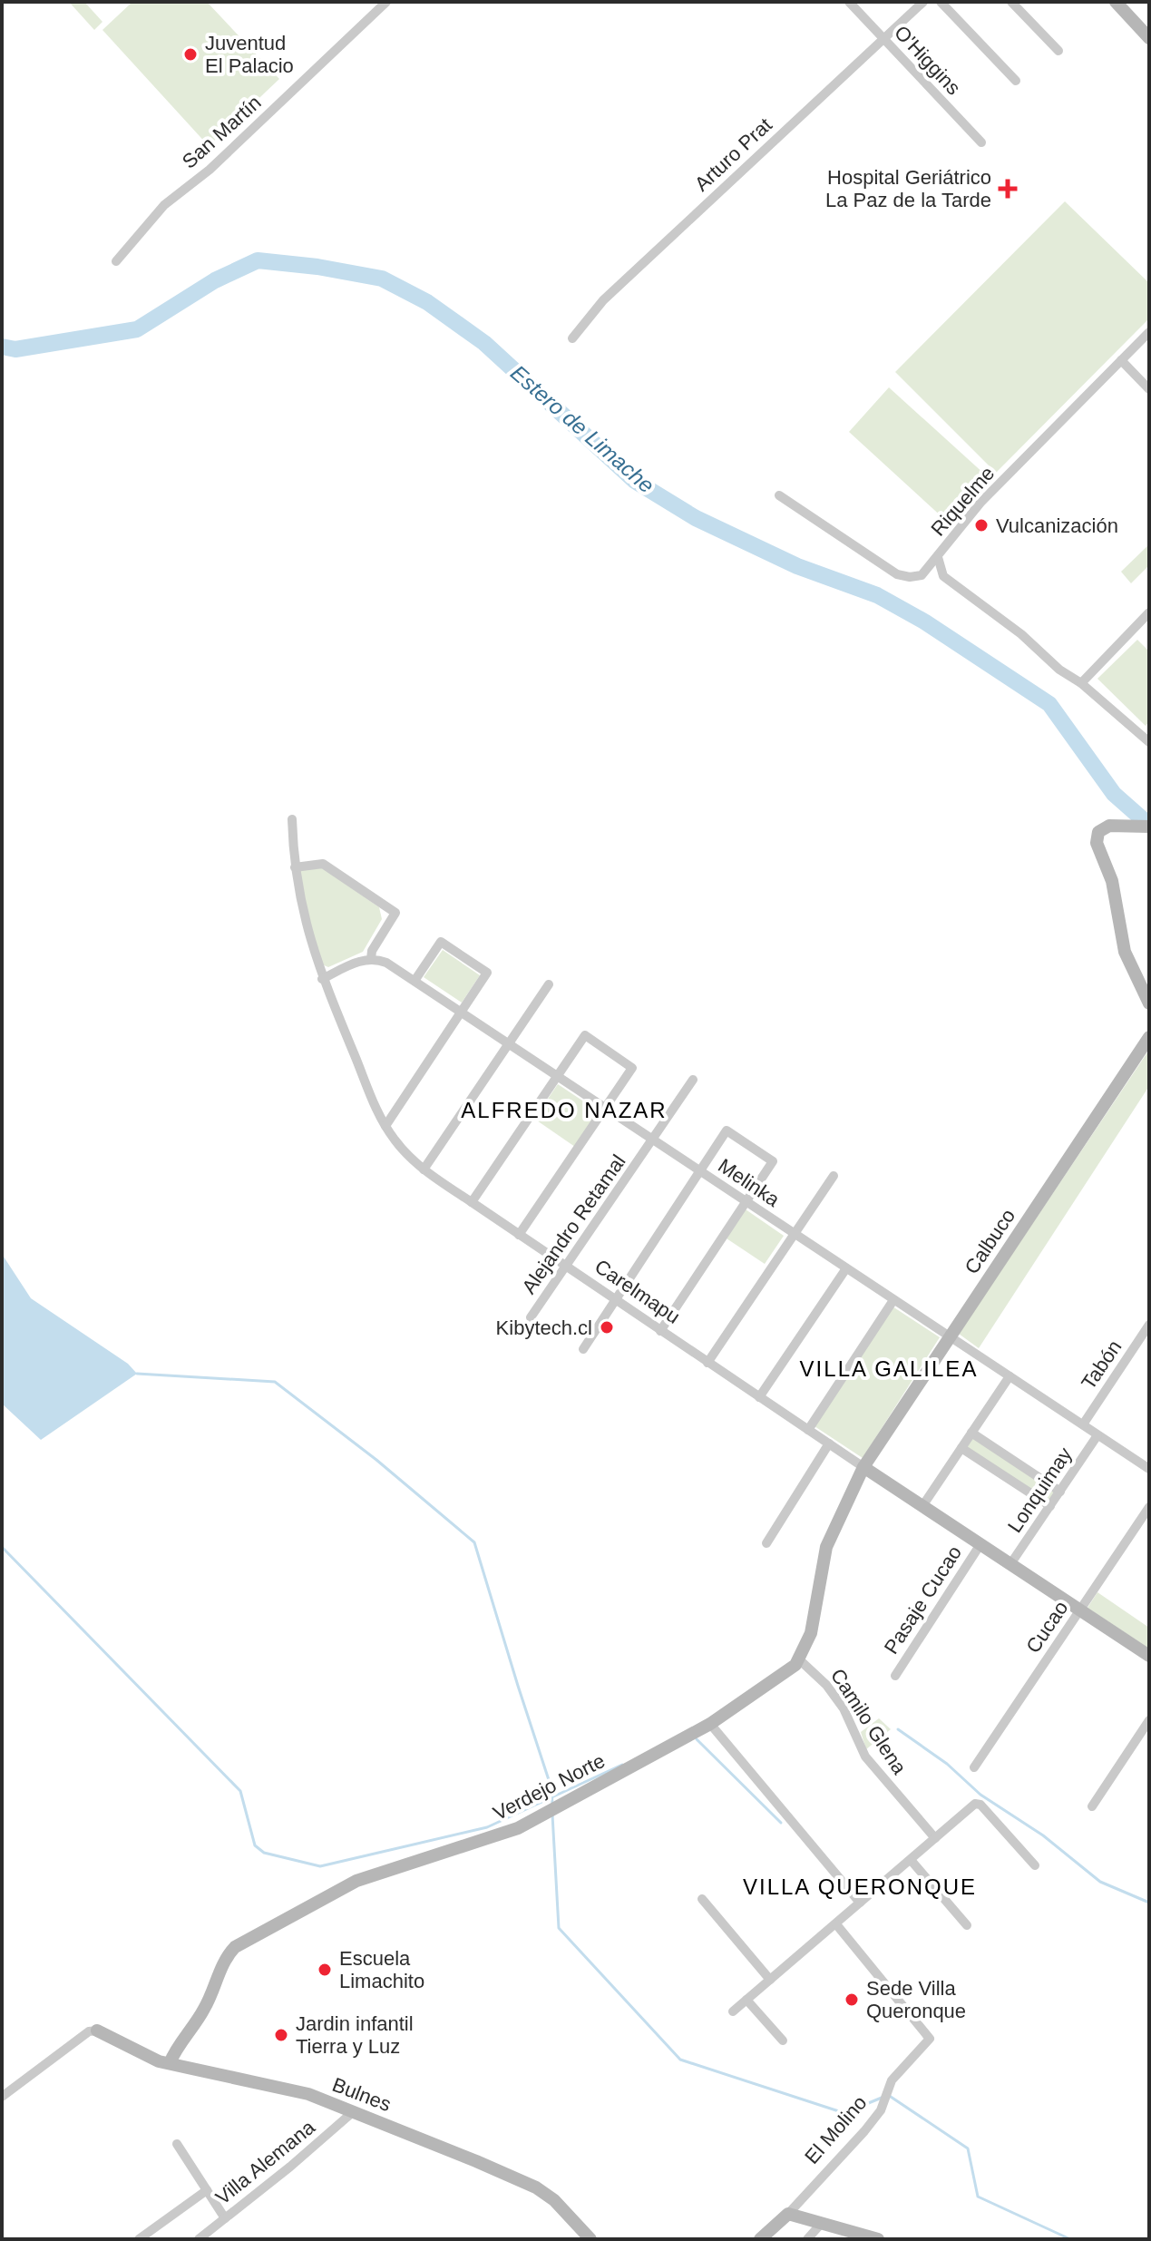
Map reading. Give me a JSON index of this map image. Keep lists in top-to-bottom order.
{
  "streets": {
    "street": [
      "O'Higgins",
      "San Martín",
      "Arturo Prat",
      "Riquelme",
      "Melinka",
      "Alejandro Retamal",
      "Calbuco",
      "Carelmapu",
      "Tabón",
      "Lonquimay",
      "Pasaje Cucao",
      "Cucao",
      "Camilo Glena",
      "Verdejo Norte",
      "Bulnes",
      "El Molino",
      "Villa Alemana"
    ]
  },
  "crossings": [
    ["O'Higgins", "Arturo Prat"],
    ["Melinka", "Alejandro Retamal"],
    ["Melinka", "Calbuco"],
    ["Melinka", "Tabón"],
    ["Melinka", "Lonquimay"],
    ["Alejandro Retamal", "Carelmapu"],
    ["Calbuco", "Carelmapu"],
    ["Calbuco", "Verdejo Norte"],
    ["Carelmapu", "Lonquimay"],
    ["Carelmapu", "Pasaje Cucao"],
    ["Carelmapu", "Cucao"],
    ["Carelmapu", "Verdejo Norte"],
    ["Camilo Glena", "Verdejo Norte"],
    ["Verdejo Norte", "Bulnes"],
    ["Bulnes", "Villa Alemana"]
  ],
  "districts": ["ALFREDO NAZAR", "VILLA GALILEA", "VILLA QUERONQUE"],
  "water": ["Estero de Limache"],
  "places": {
    "other": [
      "Juventud El Palacio",
      "Vulcanización",
      "Kibytech.cl",
      "Escuela Limachito",
      "Sede Villa Queronque",
      "Jardin infantil Tierra y Luz"
    ],
    "health": ["Hospital Geriátrico La Paz de la Tarde"]
  }
}
